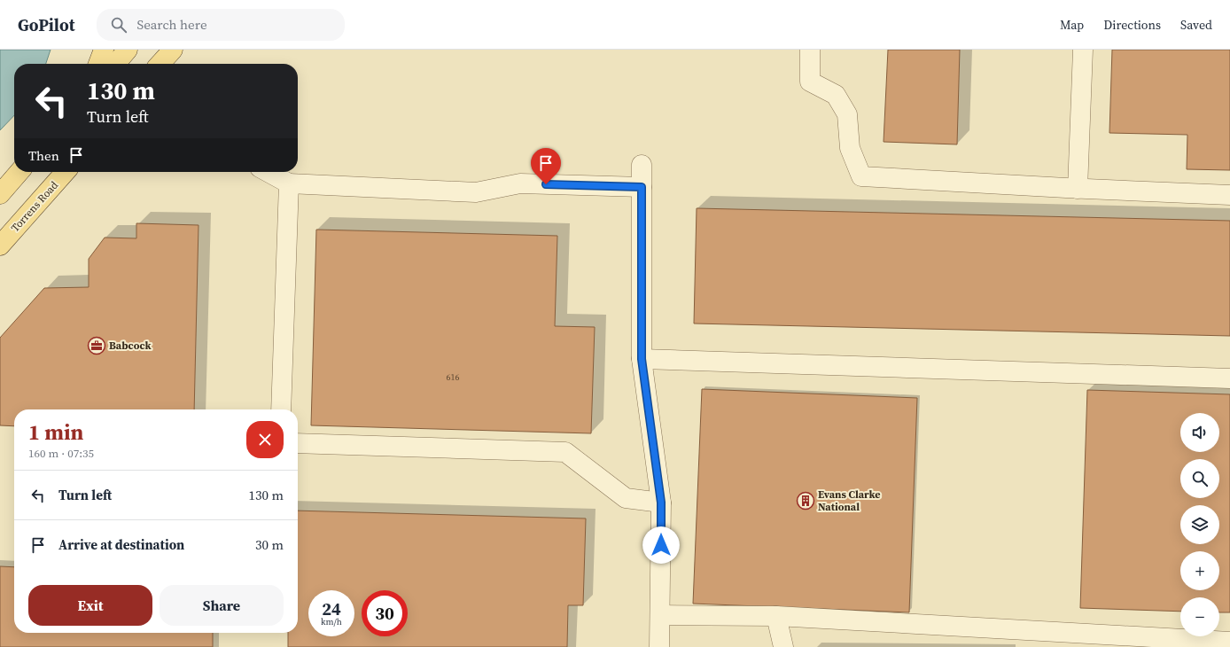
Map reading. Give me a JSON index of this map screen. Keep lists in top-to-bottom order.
{
  "streets": {
    "main road": ["Torrens Road"]
  },
  "places": {
    "office": ["Babcock"],
    "building": ["Evans Clarke National"]
  },
  "house_numbers": ["616"],
  "page": {
    "header": "GoPilot",
    "search": "Search here",
    "nav": ["Map", "Directions", "Saved"],
    "turn": ["130 m", "Turn left"],
    "then": "Then",
    "heading": ["1 min", "160 m · 07:35"],
    "map_buttons": ["+", "−"],
    "list": [
      {
        "name": "Turn left",
        "value": "130 m"
      },
      {
        "name": "Arrive at destination",
        "value": "30 m"
      }
    ],
    "buttons": ["Exit", "Share"],
    "speed": "24 km/h",
    "limit": "30"
  }
}
